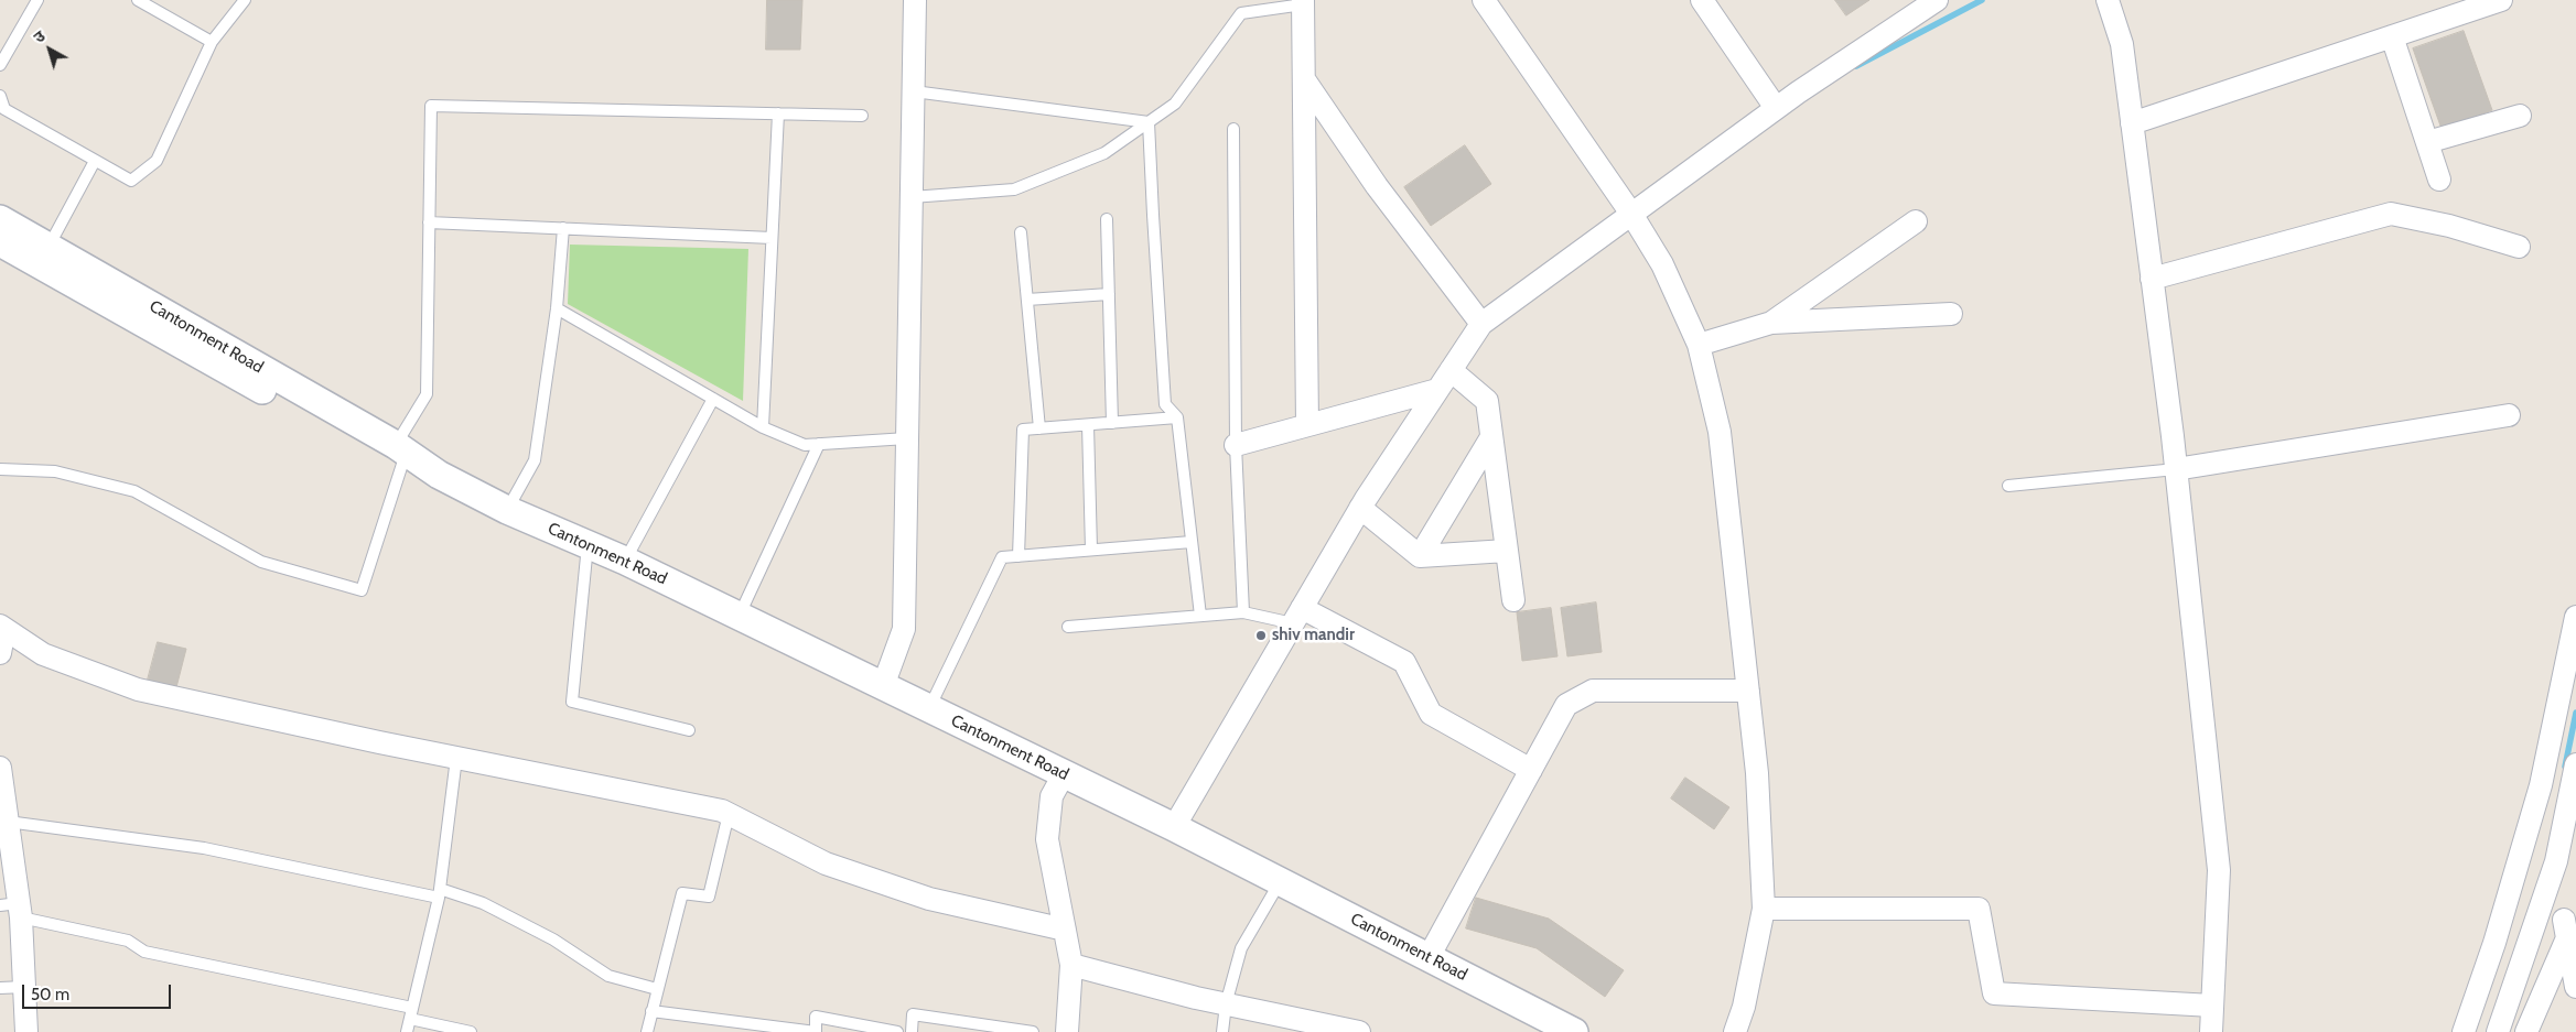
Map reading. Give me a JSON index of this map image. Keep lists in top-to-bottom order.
{
  "streets": {
    "street": ["Cantonment Road"]
  },
  "places": ["shiv mandir"],
  "scale_bar": "50 m",
  "north": "top left"
}
